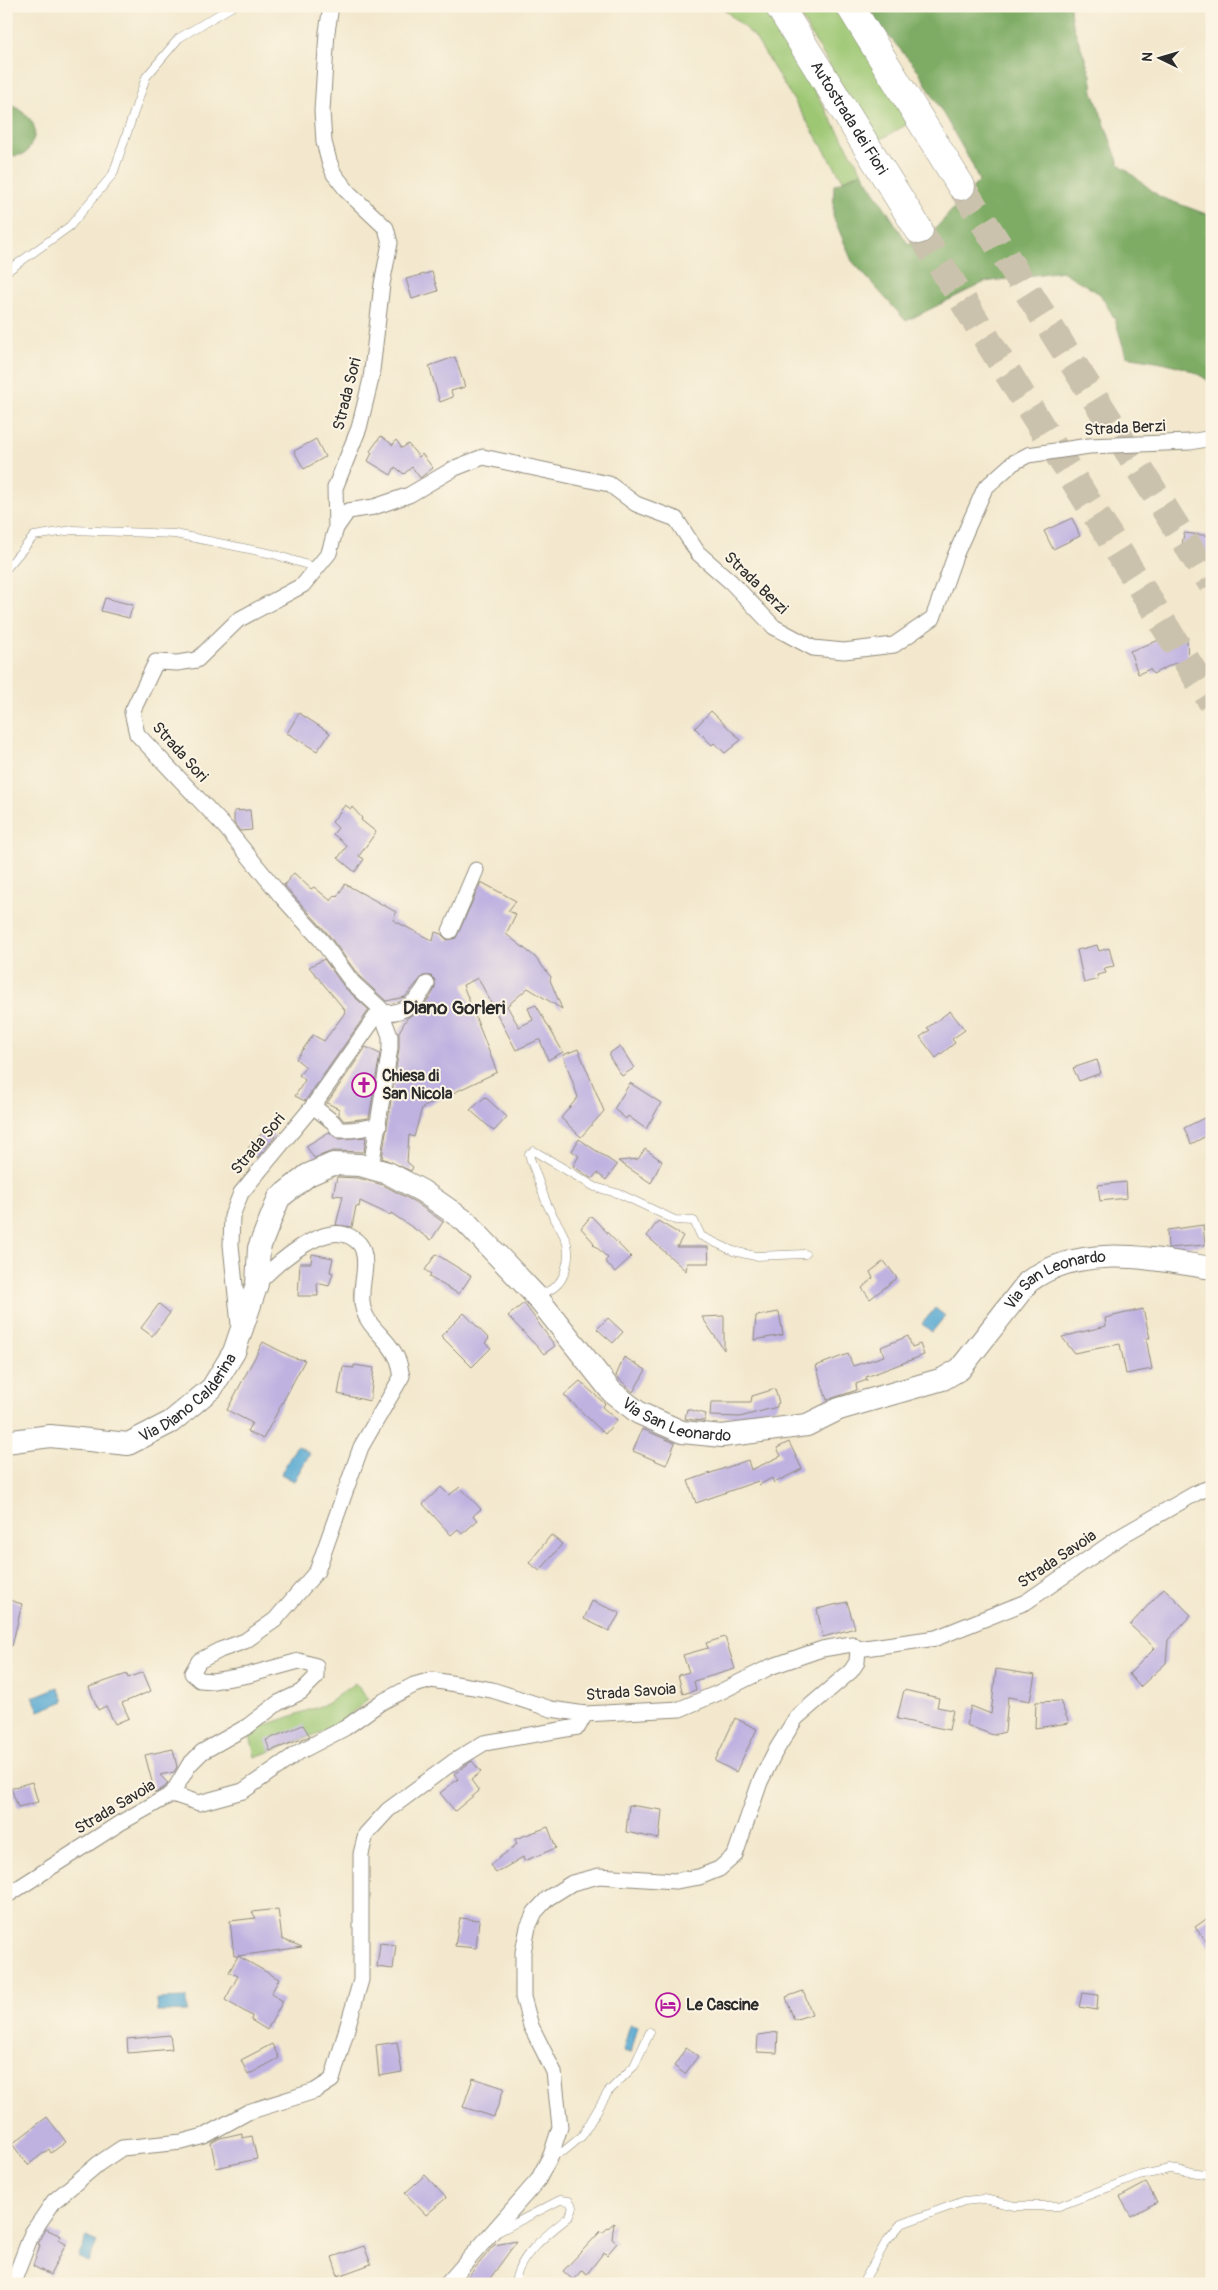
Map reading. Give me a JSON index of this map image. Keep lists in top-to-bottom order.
{
  "streets": {
    "highway": ["Autostrada dei Fiori"],
    "main road": ["Via San Leonardo", "Via Diano Calderina"],
    "street": ["Strada Sori", "Strada Berzi", "Strada Savoia"]
  },
  "crossings": [
    ["Strada Sori", "Strada Berzi"],
    ["Strada Sori", "Via Diano Calderina"],
    ["Via San Leonardo", "Via Diano Calderina"]
  ],
  "districts": ["Diano Gorleri"],
  "places": {
    "church": ["Chiesa di San Nicola"],
    "hotel": ["Le Cascine"]
  },
  "north": "left"
}
